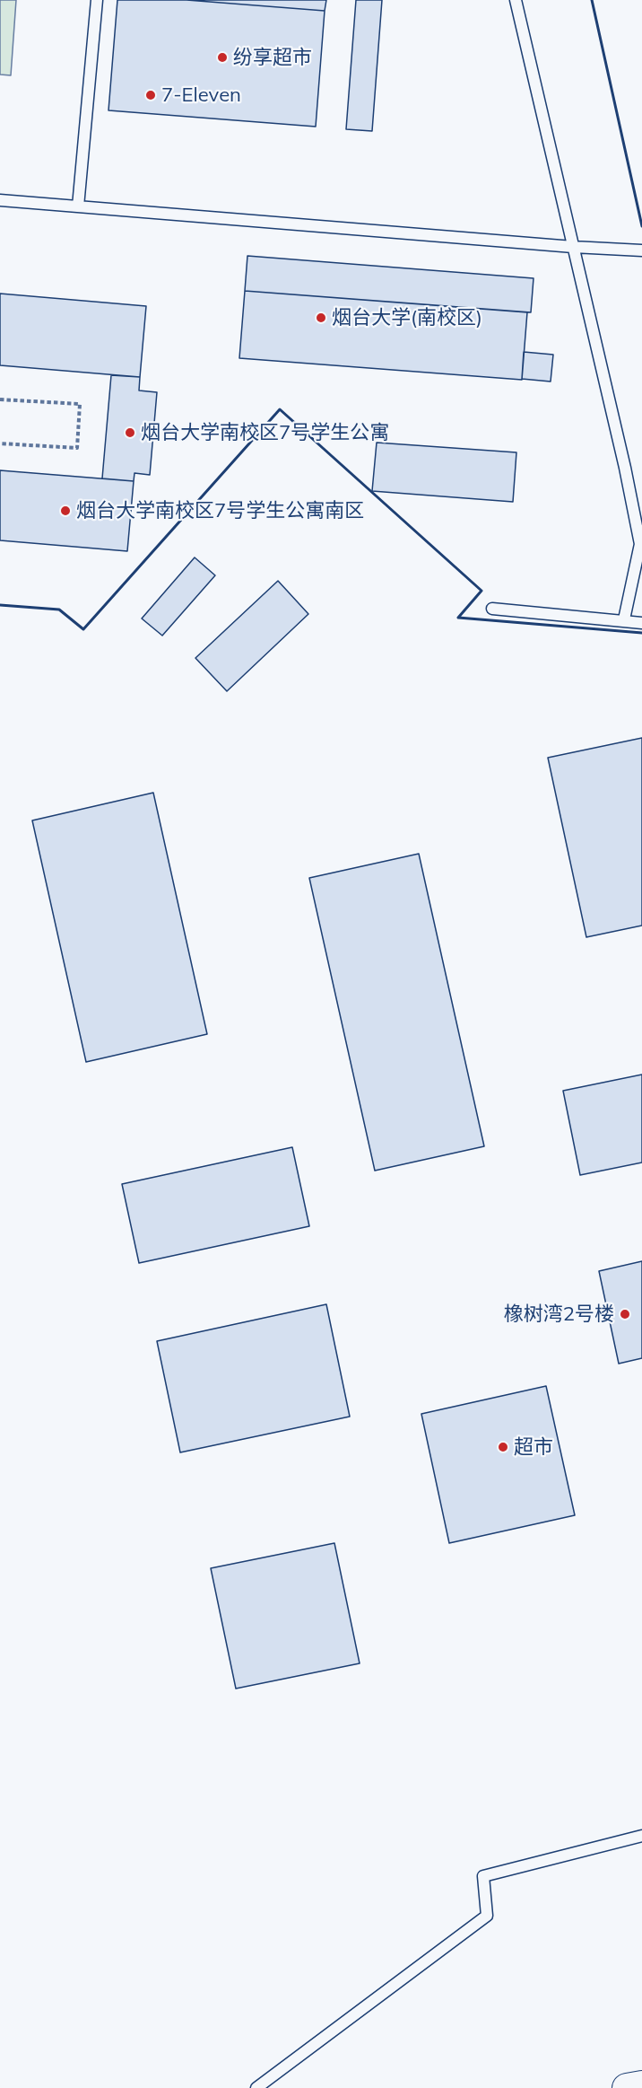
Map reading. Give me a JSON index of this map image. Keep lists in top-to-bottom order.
{
  "places": [
    "纷享超市",
    "7-Eleven",
    "烟台大学(南校区)",
    "烟台大学南校区7号学生公寓",
    "烟台大学南校区7号学生公寓南区",
    "橡树湾2号楼",
    "超市"
  ]
}
